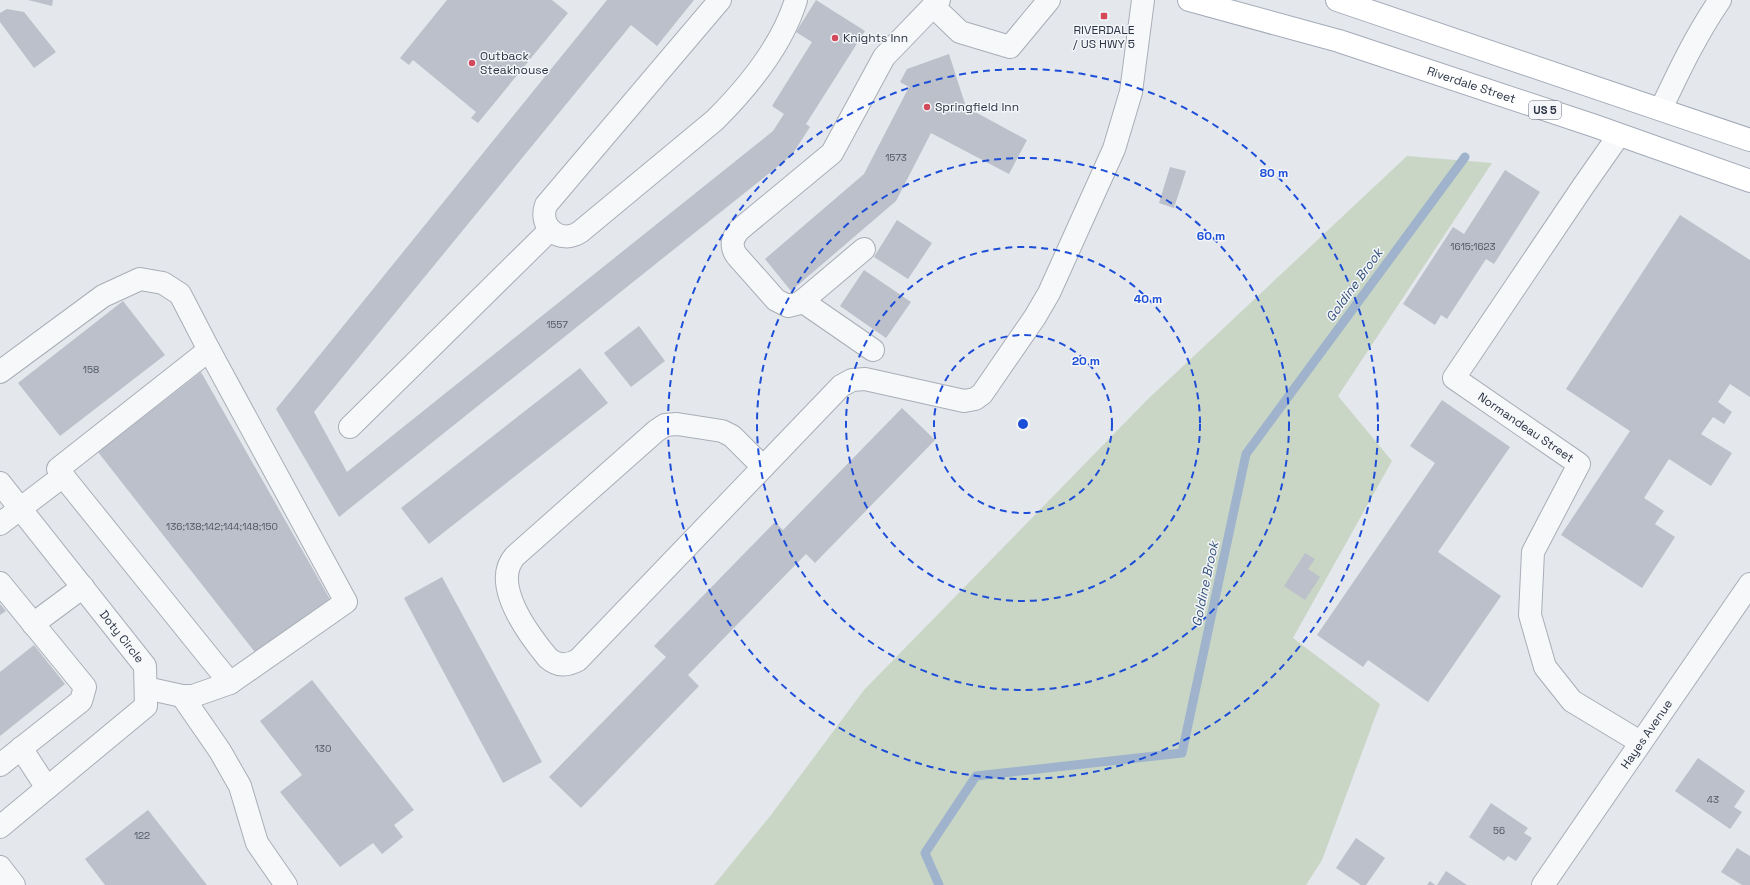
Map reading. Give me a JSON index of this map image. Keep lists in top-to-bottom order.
{
  "streets": {
    "main road": ["Riverdale Street", "US 5"],
    "street": ["Normandeau Street", "Doty Circle", "Hayes Avenue"]
  },
  "crossings": [
    ["Riverdale Street", "Normandeau Street"],
    ["Normandeau Street", "Hayes Avenue"]
  ],
  "water": ["Goldine Brook"],
  "places": {
    "transit": ["RIVERDALE / US HWY 5"],
    "other": ["Knights Inn", "Outback Steakhouse", "Springfield Inn"]
  },
  "house_numbers": [
    "1573",
    "1615;1623",
    "1557",
    "158",
    "136;138;142;144;148;150",
    "130",
    "43",
    "56",
    "122"
  ],
  "rings": [
    "80 m",
    "60 m",
    "40 m",
    "20 m"
  ]
}
